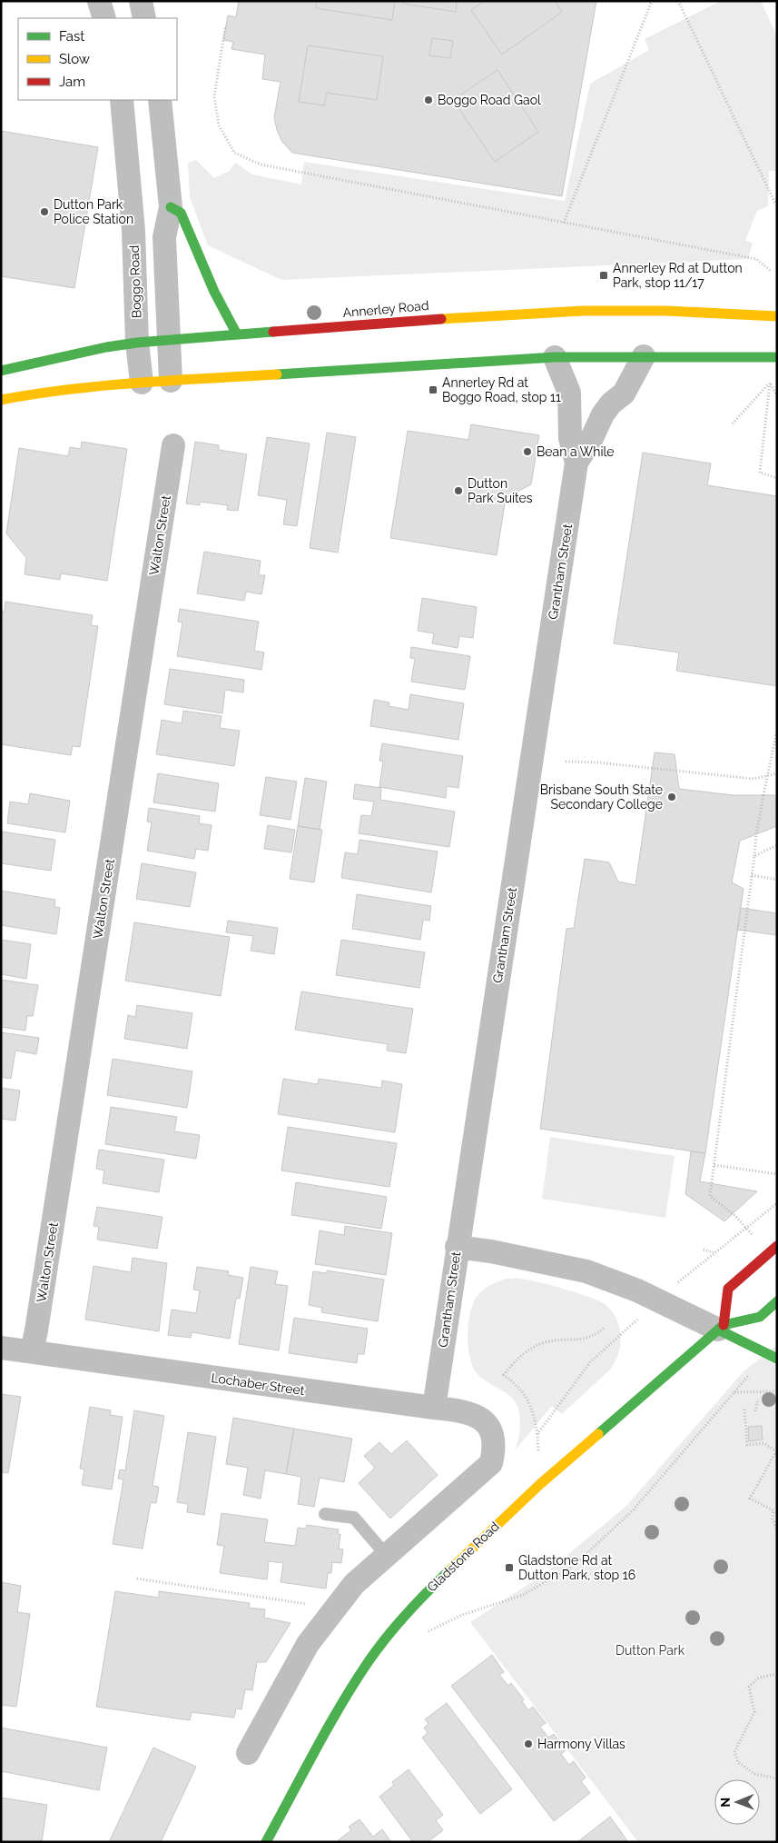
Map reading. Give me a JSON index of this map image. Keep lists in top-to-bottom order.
{
  "streets": {
    "main road": ["Annerley Road", "Gladstone Road"],
    "street": [
      "Boggo Road",
      "Walton Street",
      "Grantham Street",
      "Lochaber Street"
    ]
  },
  "crossings": [
    ["Boggo Road", "Annerley Road"],
    ["Walton Street", "Lochaber Street"],
    ["Grantham Street", "Lochaber Street"]
  ],
  "parks": ["Dutton Park"],
  "places": {
    "other": [
      "Boggo Road Gaol",
      "Dutton Park Police Station",
      "Bean a While",
      "Dutton Park Suites",
      "Brisbane South State Secondary College",
      "Harmony Villas"
    ],
    "transit": ["Annerley Rd at Dutton Park, stop 11/17", "Annerley Rd at Boggo Road, stop 11", "Gladstone Rd at Dutton Park, stop 16"]
  },
  "legend": ["Fast", "Slow", "Jam"],
  "north": "left"
}
